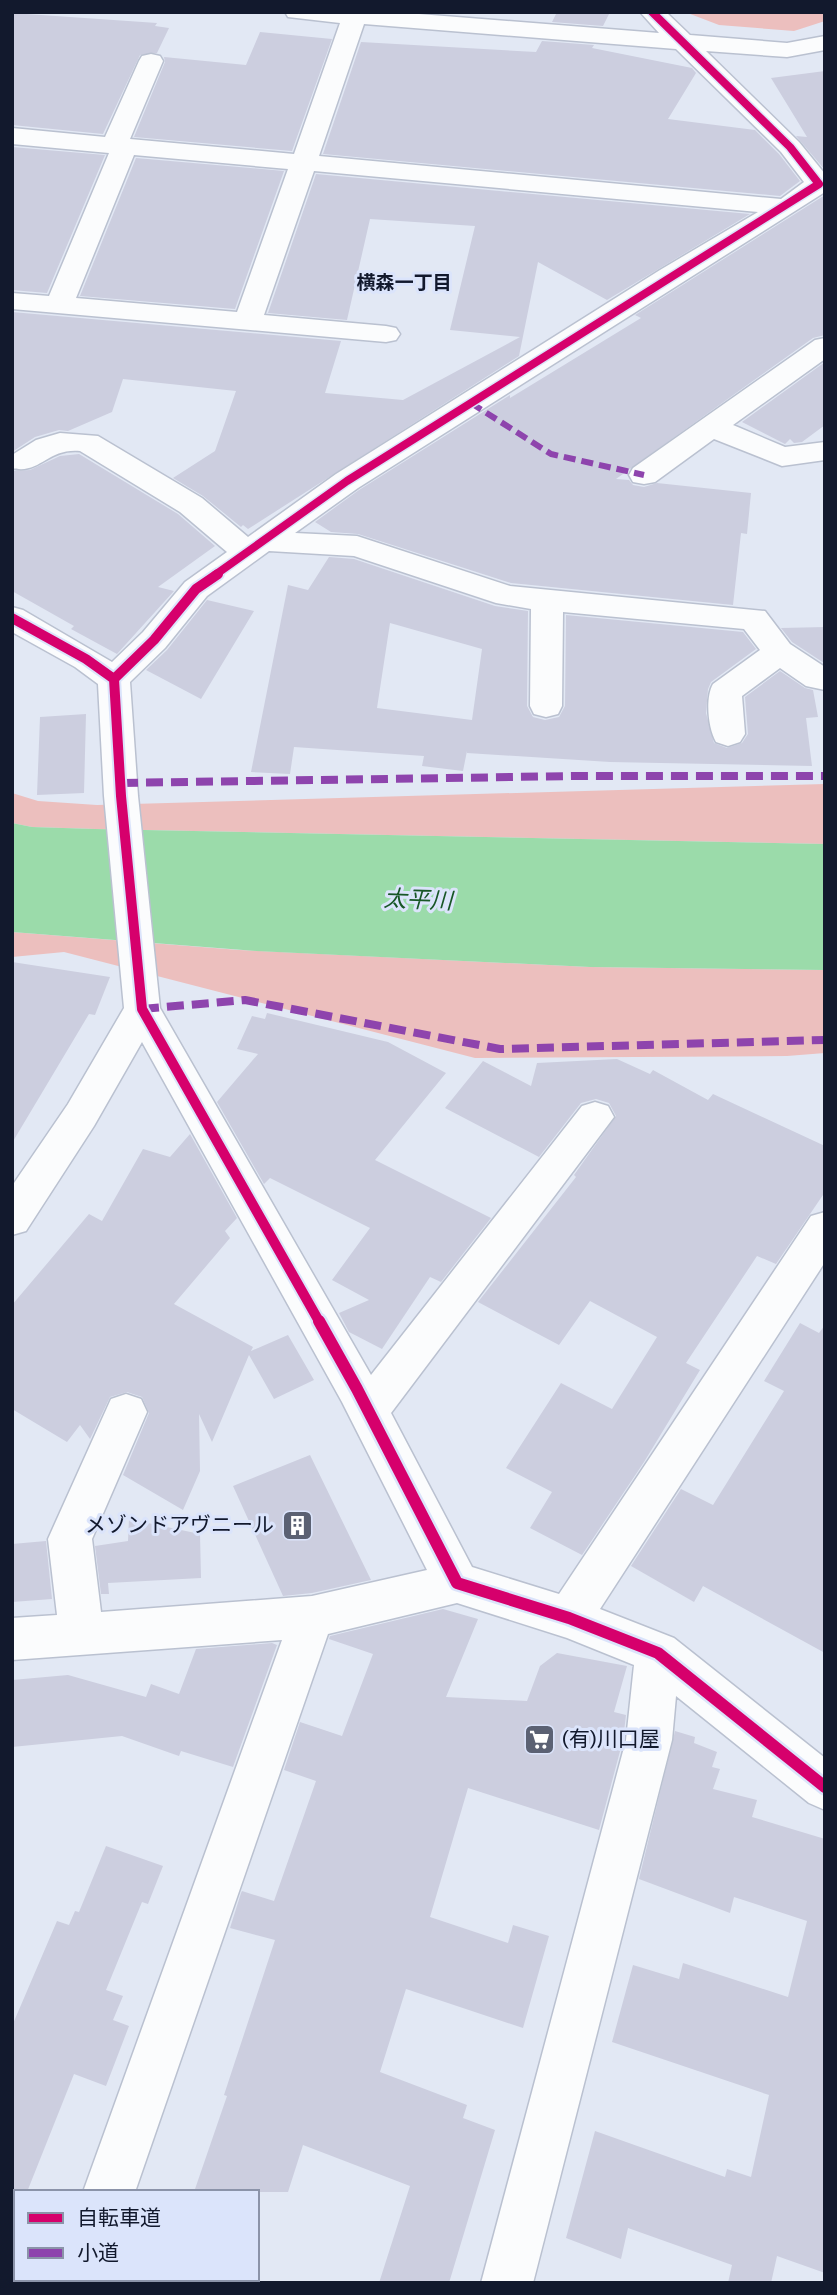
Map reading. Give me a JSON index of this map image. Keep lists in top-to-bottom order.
{
  "districts": ["横森一丁目"],
  "water": ["太平川"],
  "places": {
    "building": ["メゾンドアヴニール"],
    "supermarket": ["(有)川口屋"]
  },
  "legend": ["自転車道", "小道"]
}
